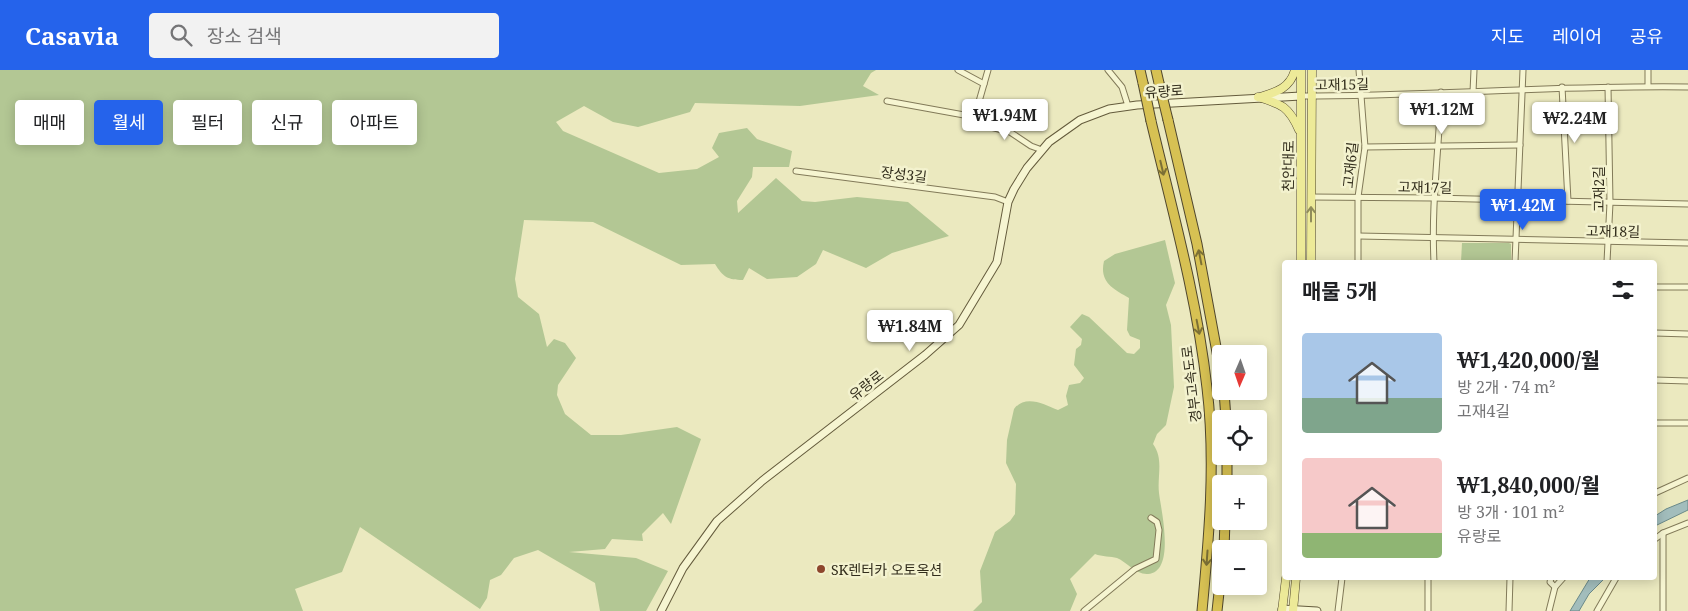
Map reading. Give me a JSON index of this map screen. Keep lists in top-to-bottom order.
{
  "streets": {
    "highway": ["경부고속도로"],
    "main road": ["천안대로"],
    "street": [
      "고재15길",
      "유량로",
      "고재6길",
      "장성3길",
      "고재17길",
      "고재2길",
      "고재18길"
    ]
  },
  "crossings": [
    ["고재15길", "유량로"],
    ["고재15길", "고재6길"],
    ["고재15길", "천안대로"],
    ["고재15길", "고재2길"],
    ["유량로", "천안대로"],
    ["유량로", "장성3길"],
    ["고재6길", "고재17길"],
    ["고재6길", "고재18길"],
    ["천안대로", "고재17길"],
    ["고재17길", "고재2길"],
    ["고재2길", "고재18길"]
  ],
  "places": ["SK렌터카 오토옥션"],
  "north": "bottom",
  "page": {
    "header": "Casavia",
    "search": "장소 검색",
    "nav": ["지도", "레이어", "공유"],
    "price": [
      "₩1.12M",
      "₩1.94M",
      "₩2.24M",
      "₩1.42M",
      "₩1.84M"
    ],
    "chip": [
      "매매",
      "월세",
      "필터",
      "신규",
      "아파트"
    ],
    "heading": "매물 5개",
    "list": [
      {
        "name": "₩1,420,000/월",
        "note": "방 2개 · 74 m² · 고재4길"
      },
      {
        "name": "₩1,840,000/월",
        "note": "방 3개 · 101 m² · 유량로"
      }
    ],
    "map_buttons": ["+", "−"]
  }
}
